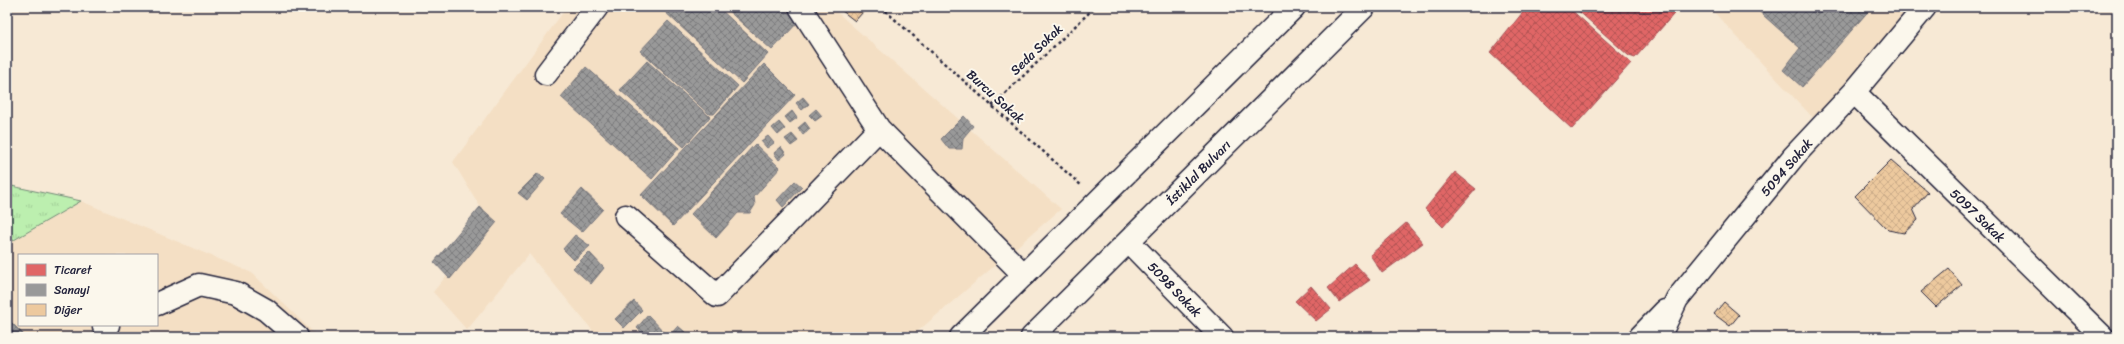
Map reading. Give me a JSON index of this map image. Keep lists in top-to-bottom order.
{
  "streets": {
    "main road": [
      "5094 Sokak",
      "İstiklal Bulvarı",
      "5097 Sokak",
      "5098 Sokak"
    ],
    "path": ["Seda Sokak", "Burcu Sokak"]
  },
  "crossings": [
    ["Seda Sokak", "Burcu Sokak"],
    ["5094 Sokak", "5097 Sokak"],
    ["İstiklal Bulvarı", "5098 Sokak"]
  ],
  "legend": ["Ticaret", "Sanayi", "Diğer"]
}
